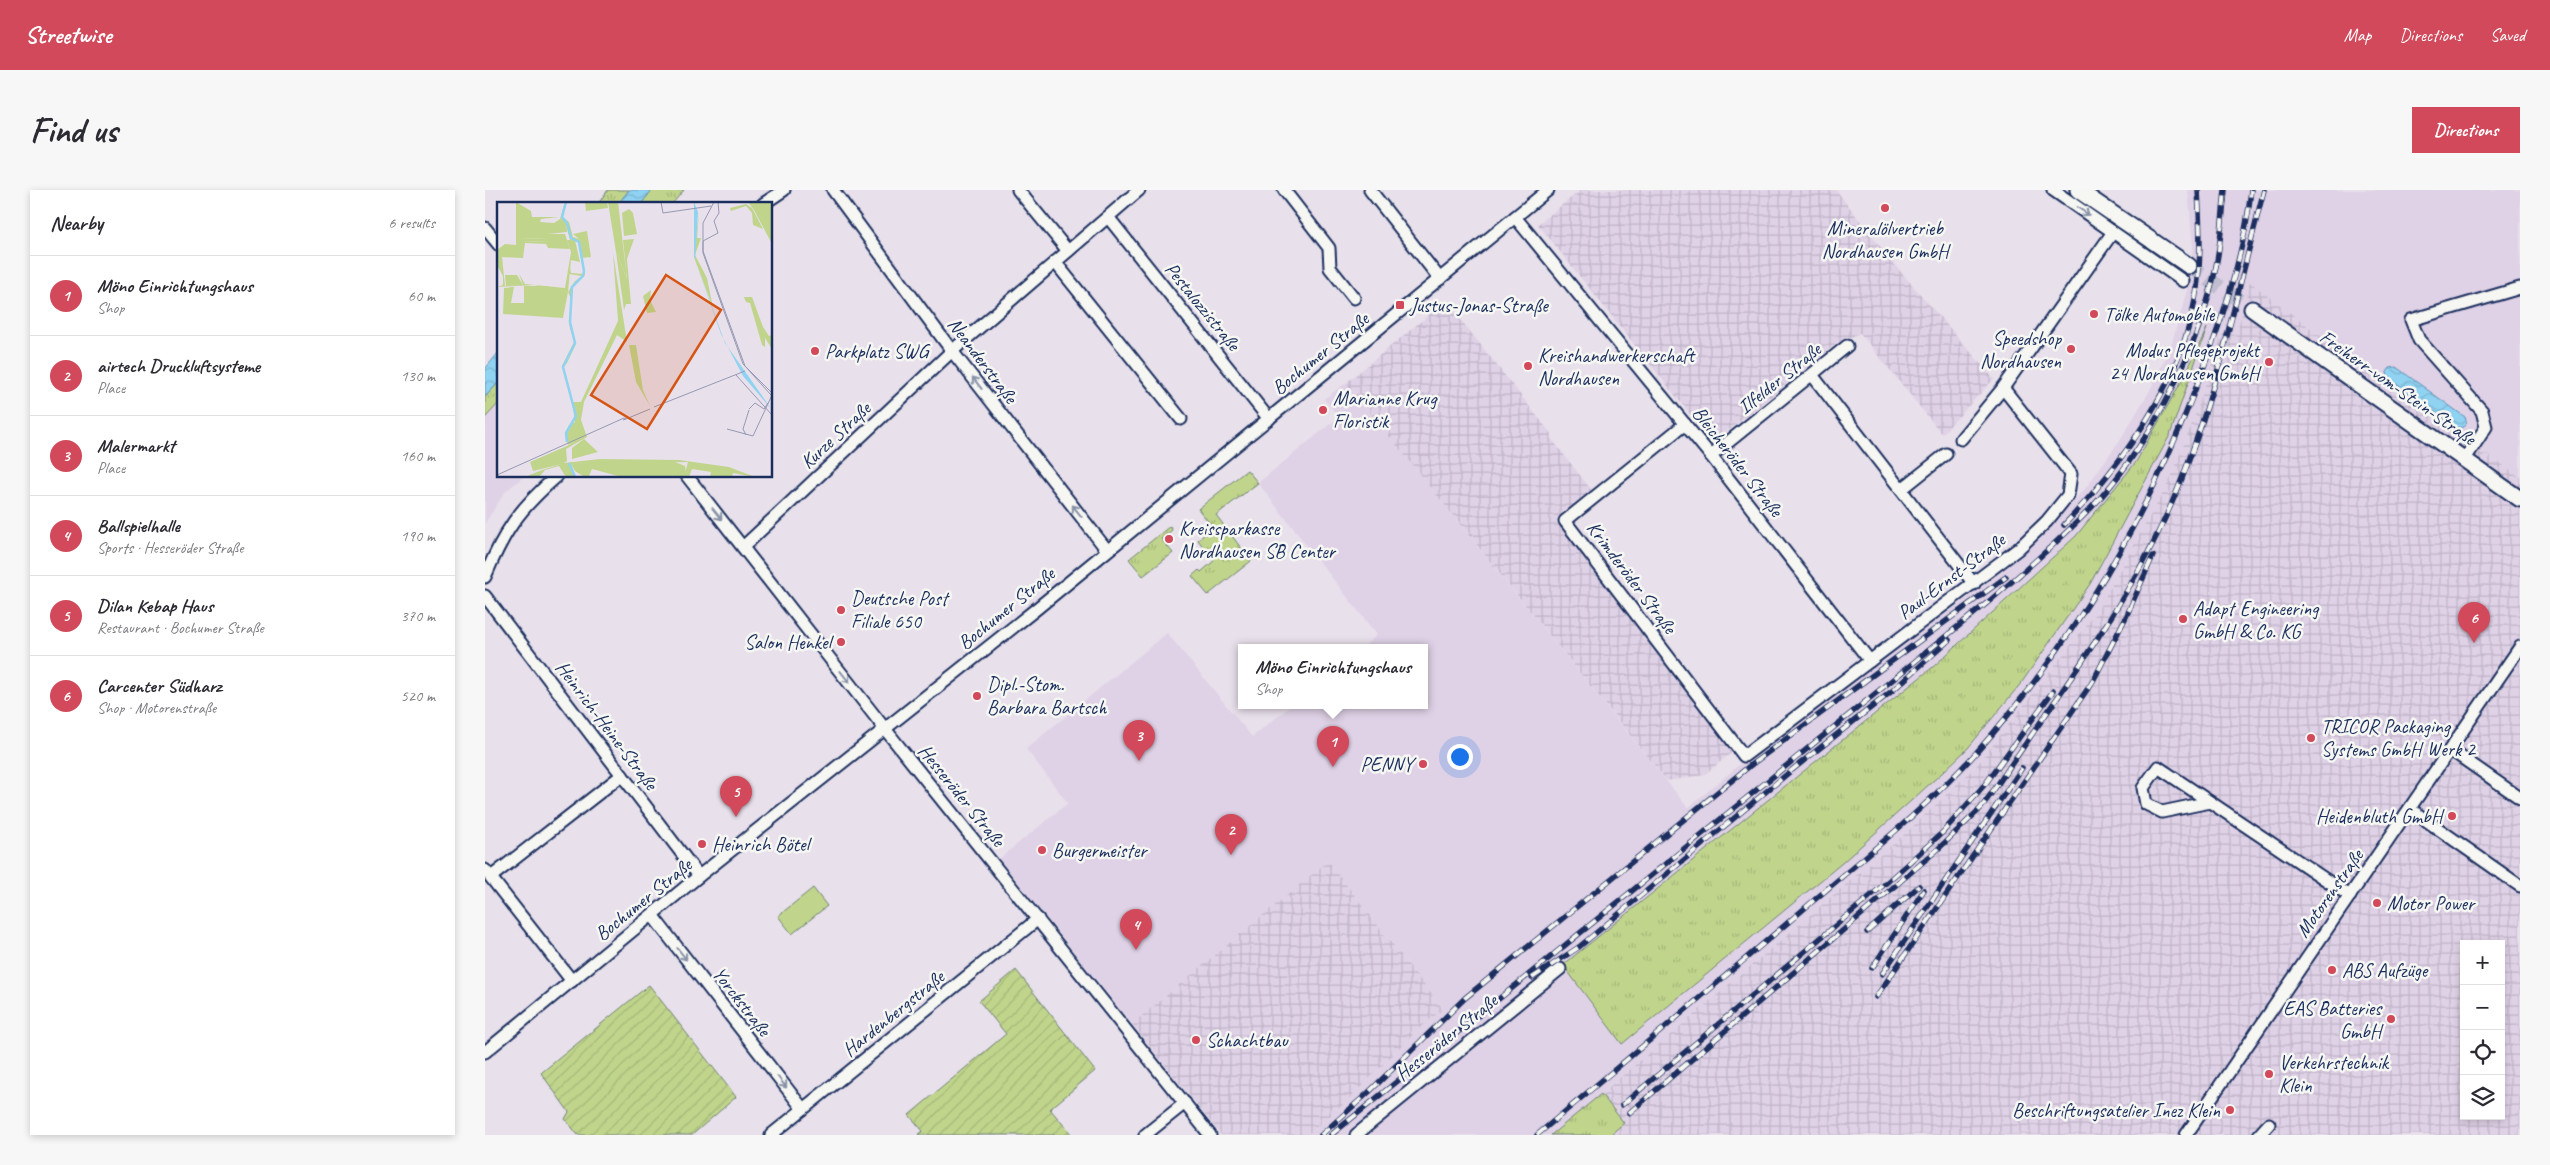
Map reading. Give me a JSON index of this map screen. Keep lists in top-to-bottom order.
{
  "streets": {
    "main road": ["Freiherr-vom-Stein-Straße"],
    "street": [
      "Pestalozzistraße",
      "Bochumer Straße",
      "Neanderstraße",
      "Ilfelder Straße",
      "Kurze Straße",
      "Bleicheröder Straße",
      "Paul-Ernst-Straße",
      "Krimderöder Straße",
      "Heinrich-Heine-Straße",
      "Hesseröder Straße",
      "Motorenstraße",
      "Yorckstraße",
      "Hardenbergstraße"
    ]
  },
  "crossings": [
    ["Pestalozzistraße", "Bochumer Straße"],
    ["Bochumer Straße", "Neanderstraße"],
    ["Bochumer Straße", "Bleicheröder Straße"],
    ["Bochumer Straße", "Heinrich-Heine-Straße"],
    ["Bochumer Straße", "Hesseröder Straße"],
    ["Bochumer Straße", "Yorckstraße"],
    ["Neanderstraße", "Kurze Straße"],
    ["Ilfelder Straße", "Bleicheröder Straße"],
    ["Kurze Straße", "Hesseröder Straße"],
    ["Bleicheröder Straße", "Paul-Ernst-Straße"],
    ["Bleicheröder Straße", "Krimderöder Straße"],
    ["Paul-Ernst-Straße", "Krimderöder Straße"],
    ["Hesseröder Straße", "Hardenbergstraße"],
    ["Yorckstraße", "Hardenbergstraße"]
  ],
  "one_way": ["Neanderstraße", "Yorckstraße"],
  "places": {
    "other": [
      "Mineralölvertrieb Nordhausen GmbH",
      "Tölke Automobile",
      "Speedshop Nordhausen",
      "Parkplatz SWG",
      "Modus Pflegeprojekt 24 Nordhausen GmbH",
      "Kreishandwerkerschaft Nordhausen",
      "Marianne Krug Floristik",
      "Kreissparkasse Nordhausen SB Center",
      "Deutsche Post Filiale 650",
      "Adapt Engineering GmbH & Co. KG",
      "Salon Henkel",
      "Dipl.-Stom. Barbara Bartsch",
      "TRICOR Packaging Systems GmbH Werk 2",
      "PENNY",
      "Heidenbluth GmbH",
      "Heinrich Bötel",
      "Burgermeister",
      "Motor Power",
      "ABS Aufzüge",
      "EAS Batteries GmbH",
      "Schachtbau",
      "Verkehrstechnik Klein",
      "Beschriftungsatelier Inez Klein"
    ],
    "transit": ["Justus-Jonas-Straße"]
  },
  "page": {
    "header": "Streetwise",
    "nav": ["Map", "Directions", "Saved"],
    "buttons": "Directions",
    "title": "Find us",
    "heading": ["Nearby", "6 results"],
    "list": [
      {
        "mark": "1",
        "name": "Möno Einrichtungshaus",
        "note": "Shop",
        "value": "60 m"
      },
      {
        "mark": "2",
        "name": "airtech Druckluftsysteme",
        "note": "Place",
        "value": "130 m"
      },
      {
        "mark": "3",
        "name": "Malermarkt",
        "note": "Place",
        "value": "160 m"
      },
      {
        "mark": "4",
        "name": "Ballspielhalle",
        "note": "Sports · Hesseröder Straße",
        "value": "190 m"
      },
      {
        "mark": "5",
        "name": "Dilan Kebap Haus",
        "note": "Restaurant · Bochumer Straße",
        "value": "370 m"
      },
      {
        "mark": "6",
        "name": "Carcenter Südharz",
        "note": "Shop · Motorenstraße",
        "value": "520 m"
      }
    ],
    "pins": [
      "6",
      "3",
      "1",
      "5",
      "2",
      "4"
    ],
    "popup": ["Möno Einrichtungshaus", "Shop"],
    "map_buttons": ["+", "−"]
  }
}
